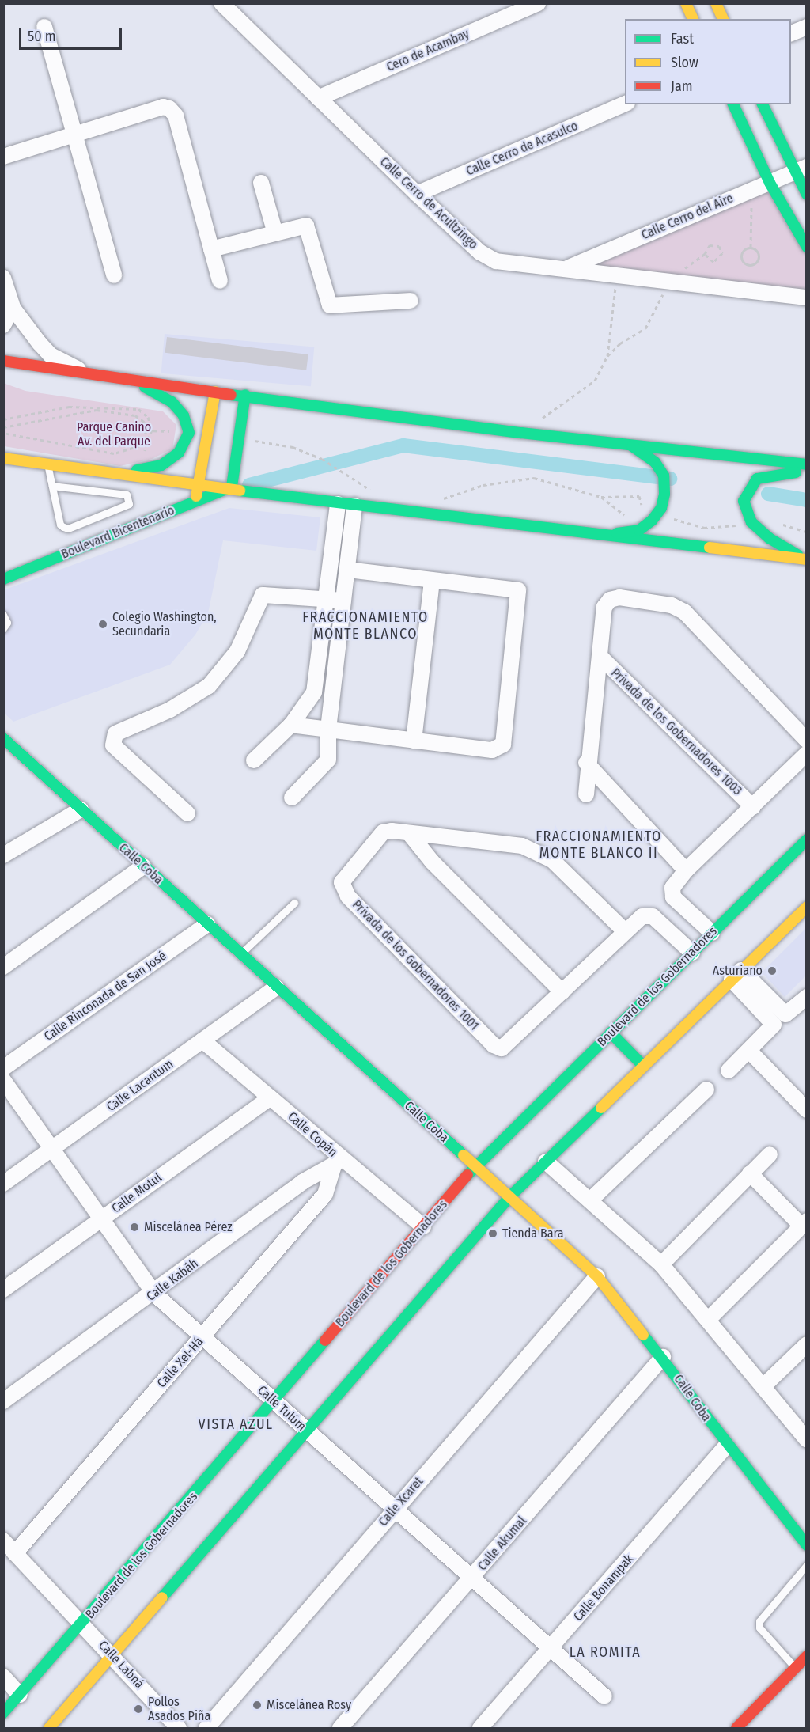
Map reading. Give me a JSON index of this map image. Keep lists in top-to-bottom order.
{
  "streets": {
    "main road": ["Boulevard Bicentenario", "Calle Coba", "Boulevard de los Gobernadores"],
    "street": [
      "Cero de Acambay",
      "Calle Cerro de Acasulco",
      "Calle Cerro de Acultzingo",
      "Calle Cerro del Aire",
      "Privada de los Gobernadores 1003",
      "Privada de los Gobernadores 1001",
      "Calle Rinconada de San José",
      "Calle Lacantum",
      "Calle Copán",
      "Calle Motul",
      "Calle Kabáh",
      "Calle Xel-Há",
      "Calle Tulúm",
      "Calle Xcaret",
      "Calle Akumal",
      "Calle Bonampak",
      "Calle Labná"
    ]
  },
  "crossings": [
    ["Cero de Acambay", "Calle Cerro de Acultzingo"],
    ["Calle Cerro de Acasulco", "Calle Cerro de Acultzingo"],
    ["Calle Cerro de Acultzingo", "Calle Cerro del Aire"],
    ["Privada de los Gobernadores 1003", "Boulevard de los Gobernadores"],
    ["Calle Coba", "Boulevard de los Gobernadores"],
    ["Calle Coba", "Calle Rinconada de San José"],
    ["Calle Coba", "Calle Lacantum"],
    ["Calle Coba", "Calle Xcaret"],
    ["Calle Coba", "Calle Akumal"],
    ["Calle Coba", "Calle Bonampak"],
    ["Privada de los Gobernadores 1001", "Boulevard de los Gobernadores"],
    ["Boulevard de los Gobernadores", "Calle Copán"],
    ["Boulevard de los Gobernadores", "Calle Tulúm"],
    ["Boulevard de los Gobernadores", "Calle Labná"],
    ["Calle Lacantum", "Calle Copán"],
    ["Calle Lacantum", "Calle Tulúm"],
    ["Calle Copán", "Calle Motul"],
    ["Calle Copán", "Calle Kabáh"],
    ["Calle Copán", "Calle Xel-Há"],
    ["Calle Motul", "Calle Tulúm"],
    ["Calle Kabáh", "Calle Xel-Há"],
    ["Calle Kabáh", "Calle Tulúm"],
    ["Calle Xel-Há", "Calle Tulúm"],
    ["Calle Xel-Há", "Calle Labná"],
    ["Calle Tulúm", "Calle Xcaret"],
    ["Calle Tulúm", "Calle Akumal"],
    ["Calle Tulúm", "Calle Bonampak"]
  ],
  "districts": [
    "FRACCIONAMIENTO MONTE BLANCO",
    "FRACCIONAMIENTO MONTE BLANCO II",
    "VISTA AZUL",
    "LA ROMITA"
  ],
  "parks": ["Parque Canino Av. del Parque"],
  "places": [
    "Colegio Washington, Secundaria",
    "Asturiano",
    "Miscelánea Pérez",
    "Tienda Bara",
    "Miscelánea Rosy",
    "Pollos Asados Piña"
  ],
  "legend": ["Fast", "Slow", "Jam"],
  "scale_bar": "50 m"
}
